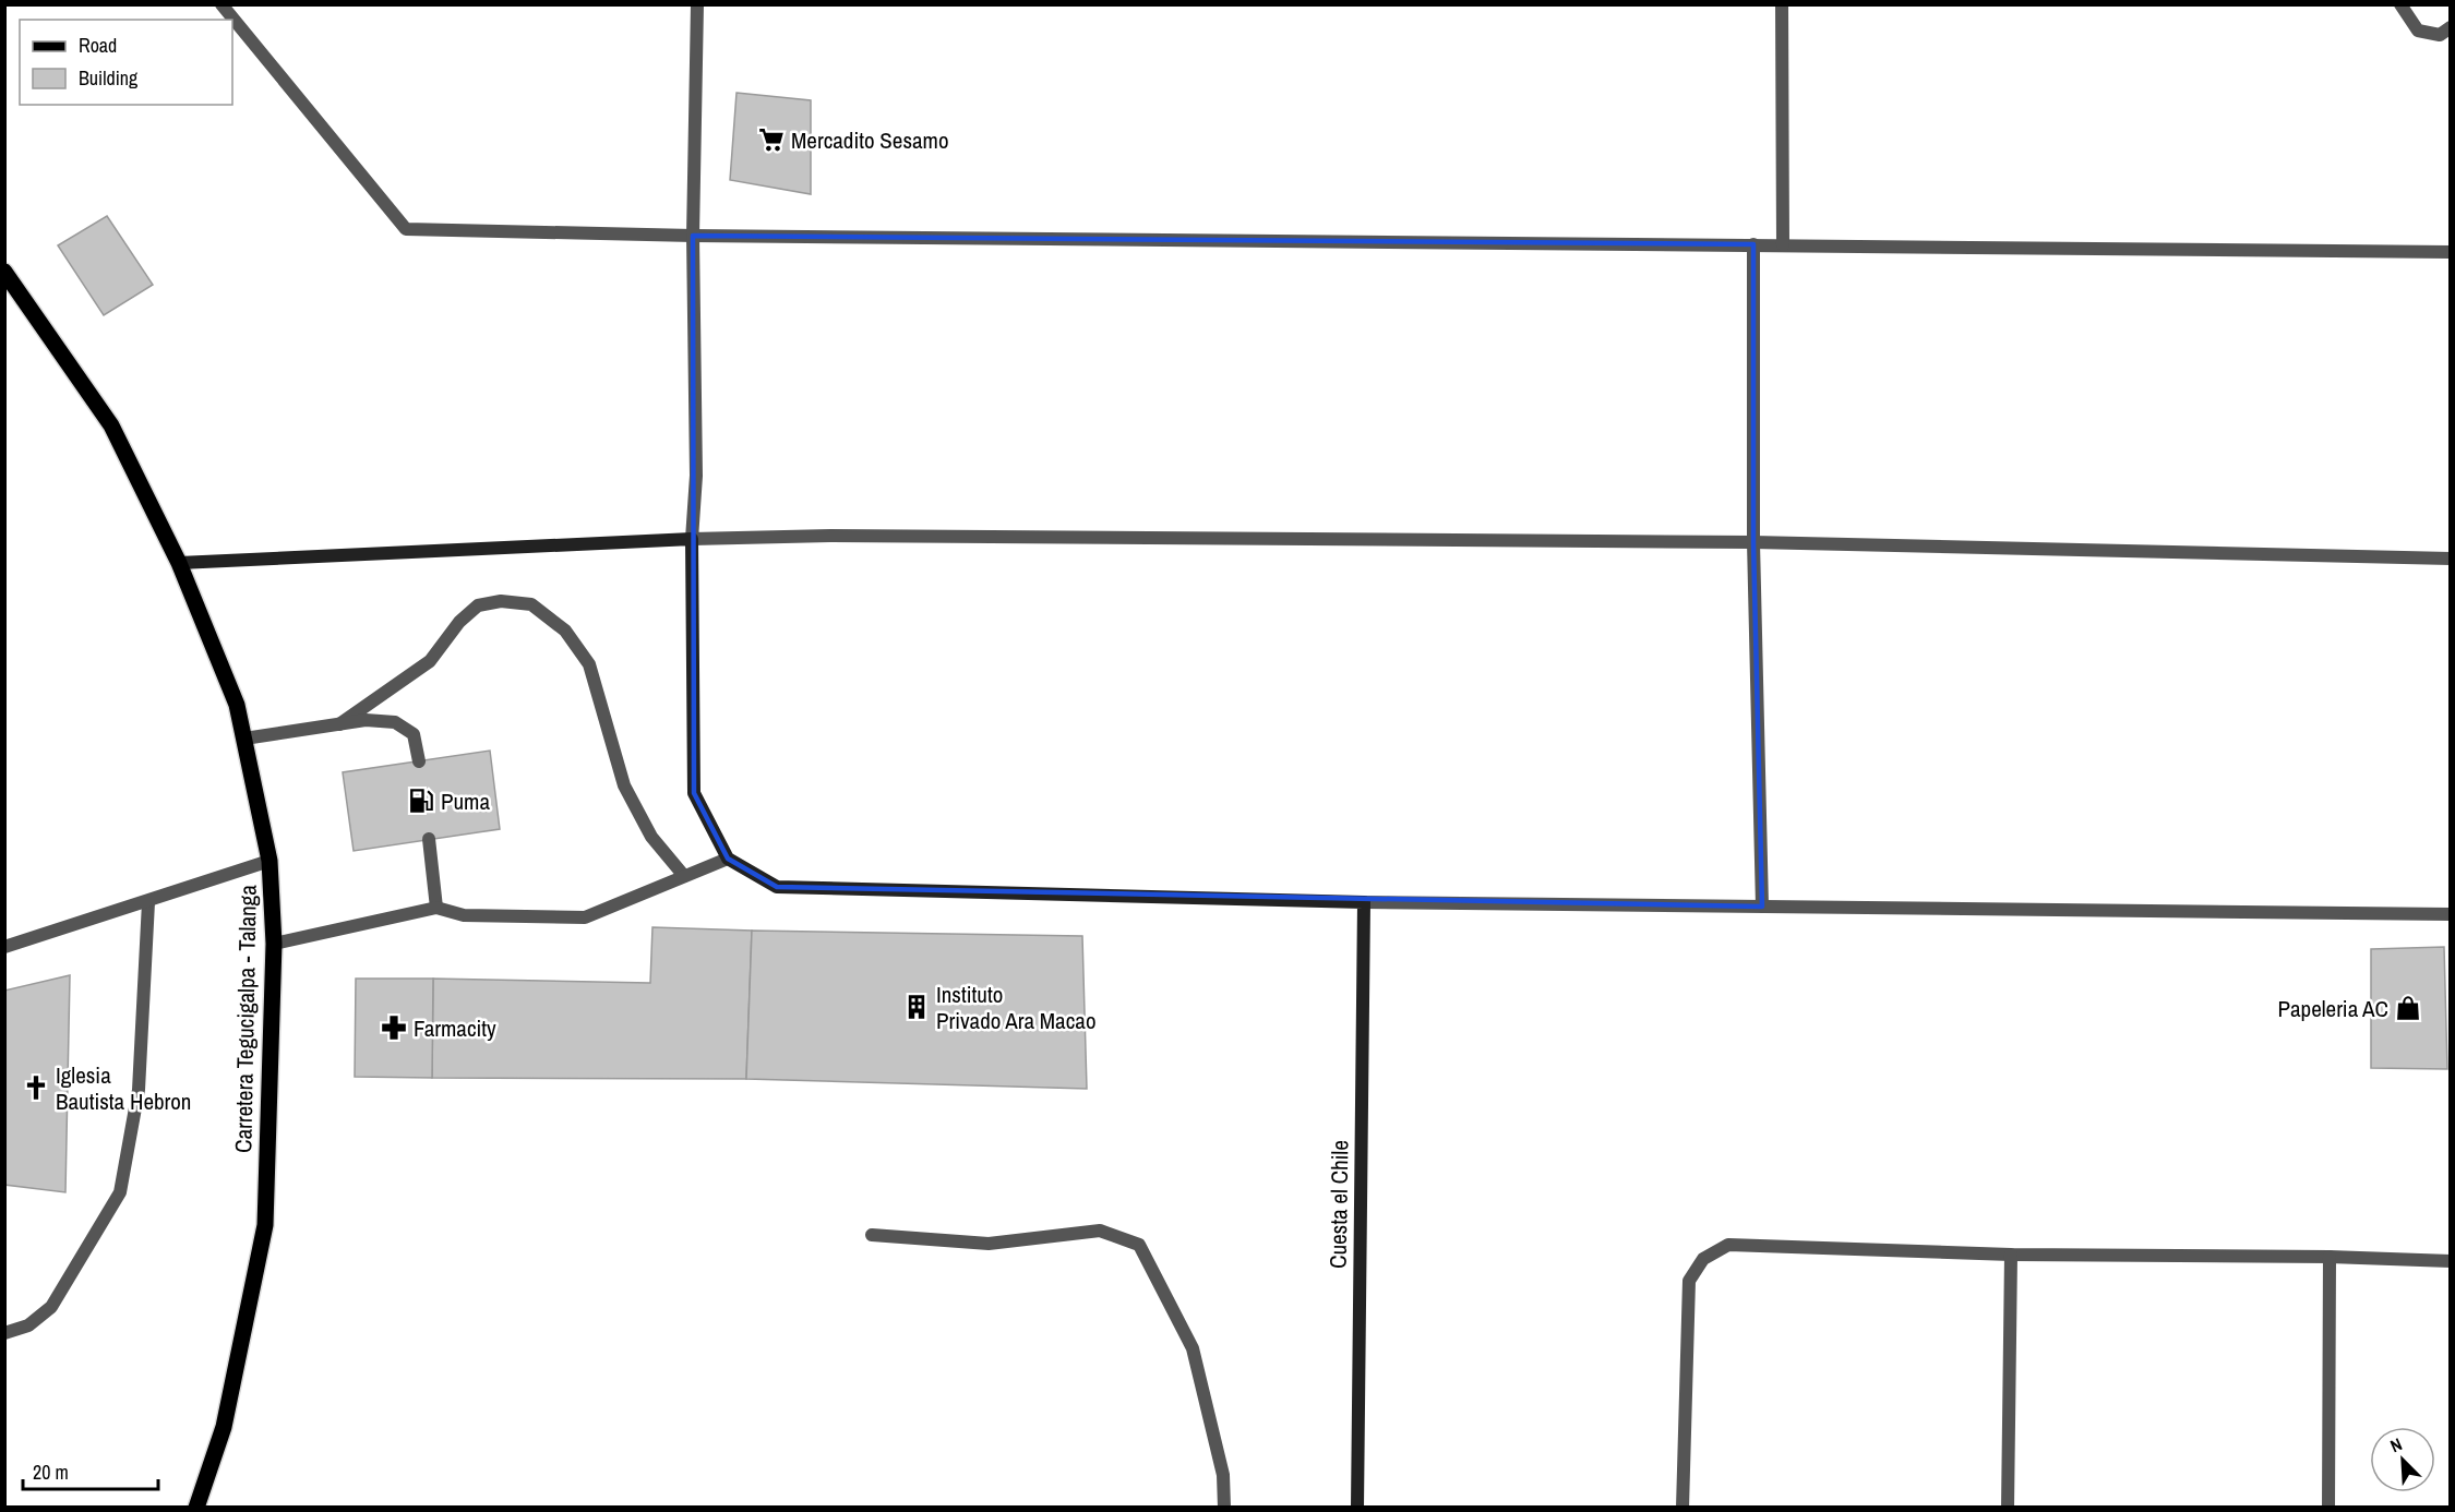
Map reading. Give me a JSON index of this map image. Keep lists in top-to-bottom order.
{
  "streets": {
    "main road": ["Carretera Tegucigalpa - Talanga", "Cuesta el Chile"]
  },
  "places": {
    "supermarket": ["Mercadito Sesamo"],
    "fuel station": ["Puma"],
    "building": ["Instituto Privado Ara Macao"],
    "shop": ["Papeleria AC"],
    "pharmacy": ["Farmacity"],
    "church": ["Iglesia Bautista Hebron"]
  },
  "legend": ["Road", "Building"],
  "scale_bar": "20 m",
  "north": "top left"
}
